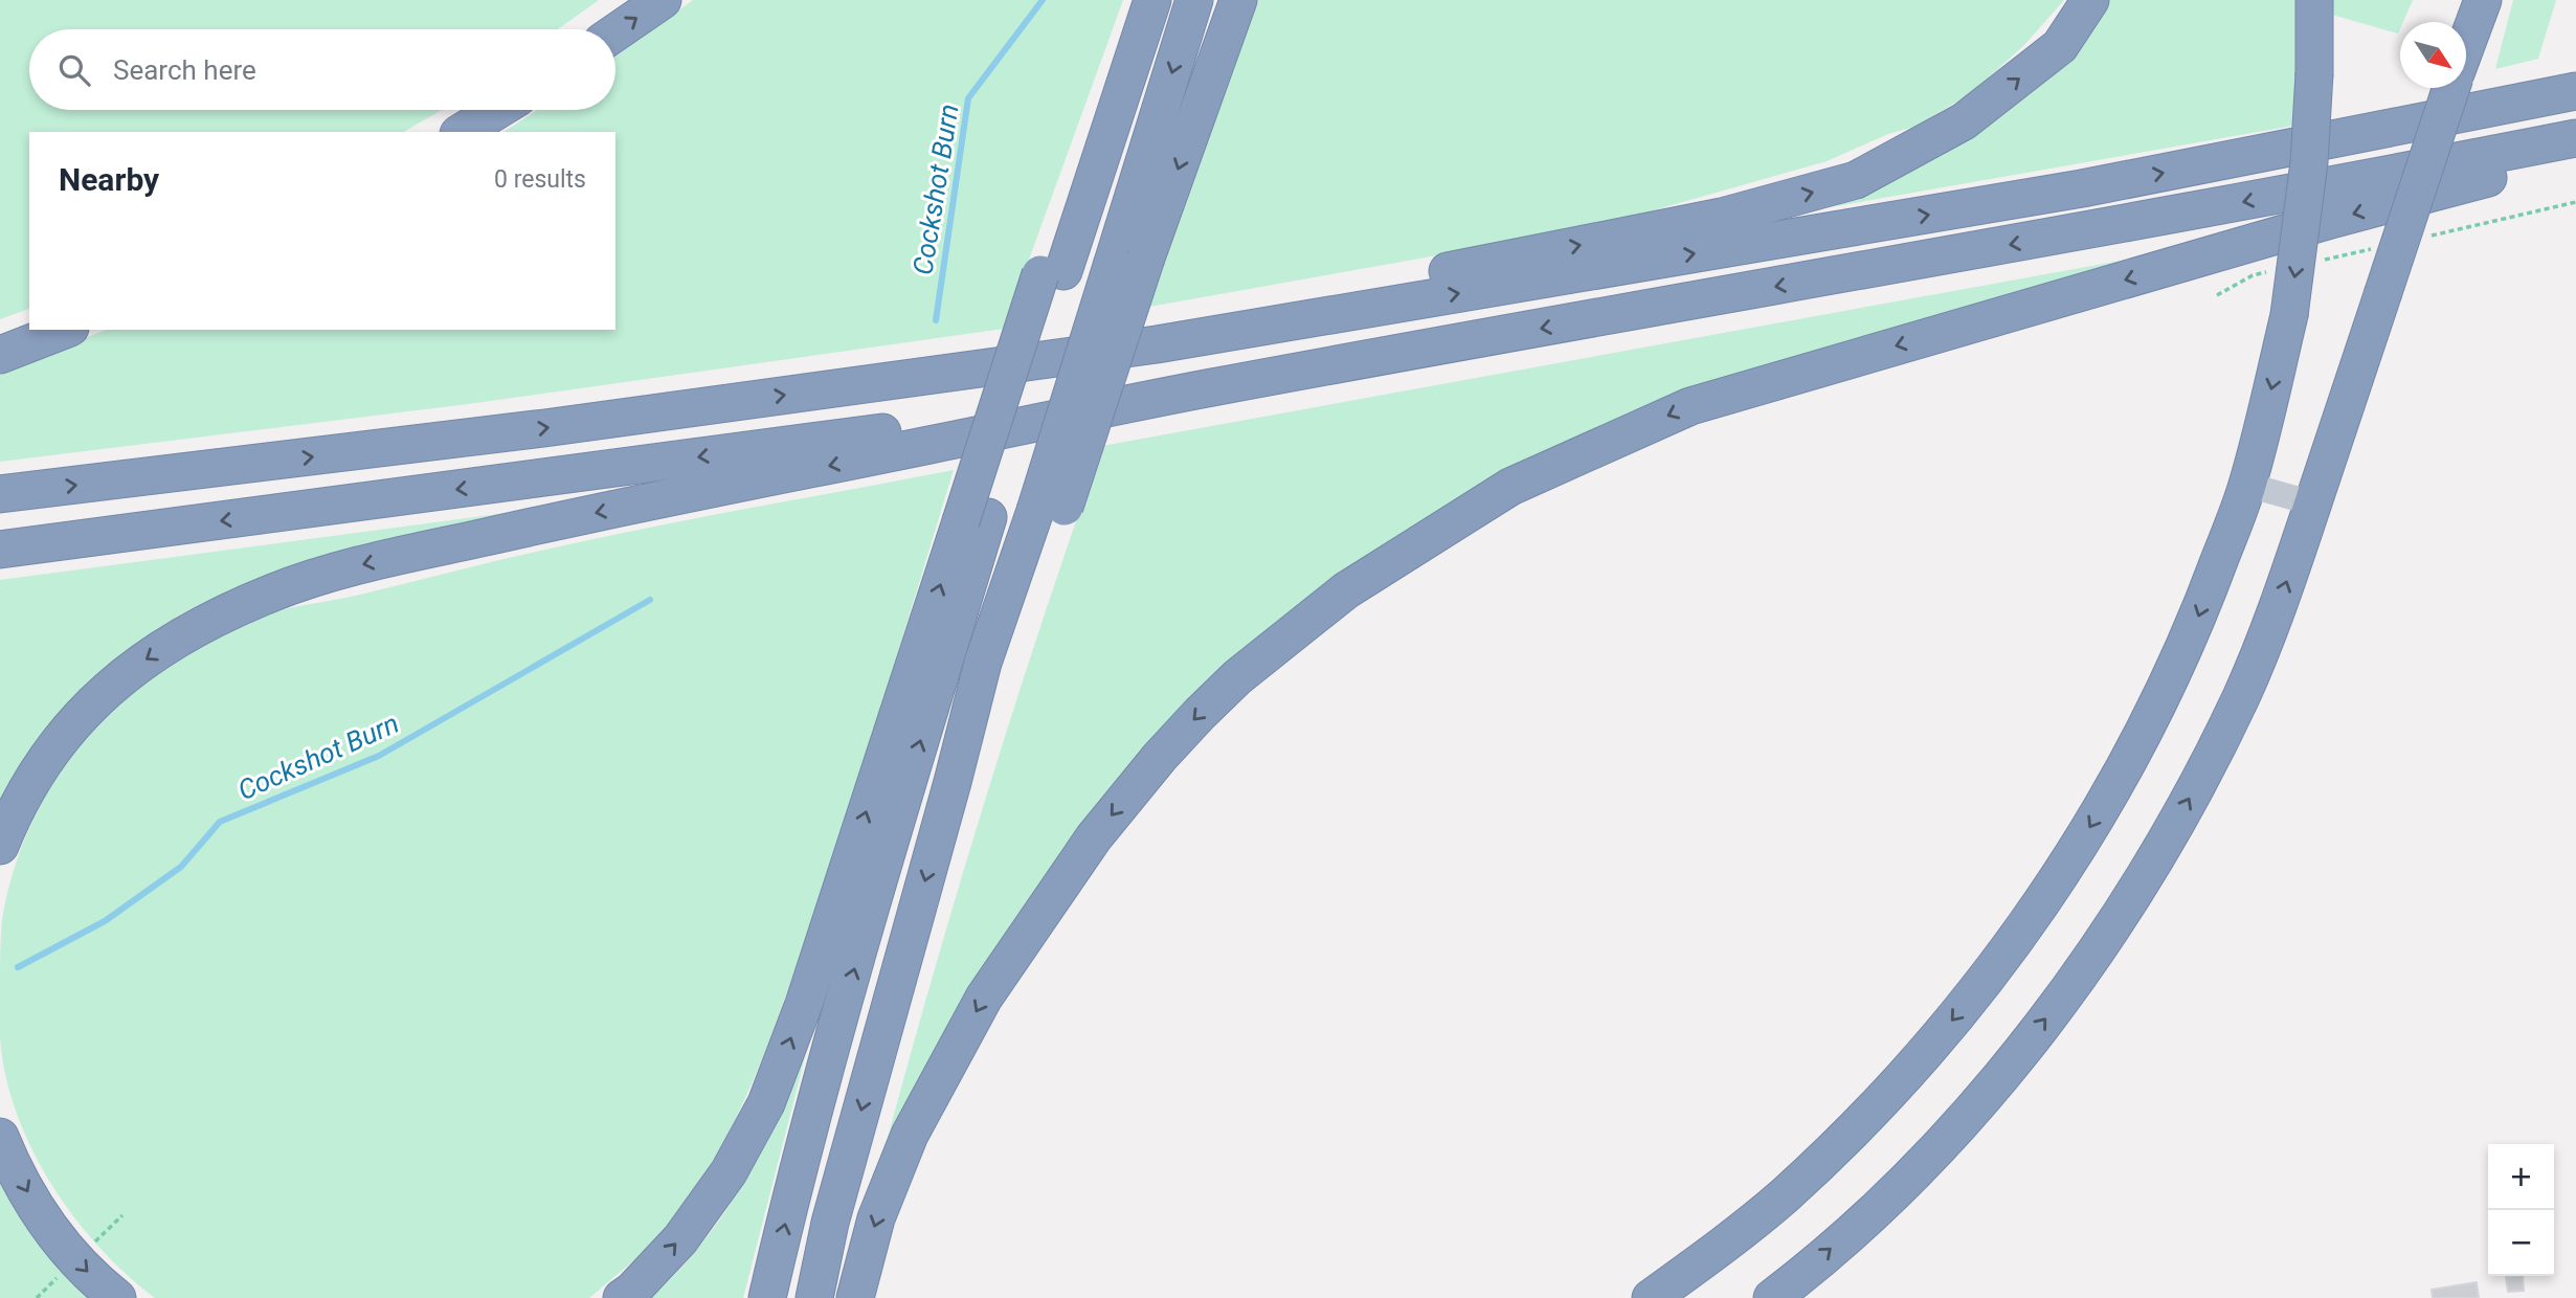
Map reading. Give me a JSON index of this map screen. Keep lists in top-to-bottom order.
{
  "water": ["Cockshot Burn"],
  "north": "bottom right",
  "page": {
    "search": "Search here",
    "heading": ["Nearby", "0 results"],
    "map_buttons": ["+", "−"]
  }
}
